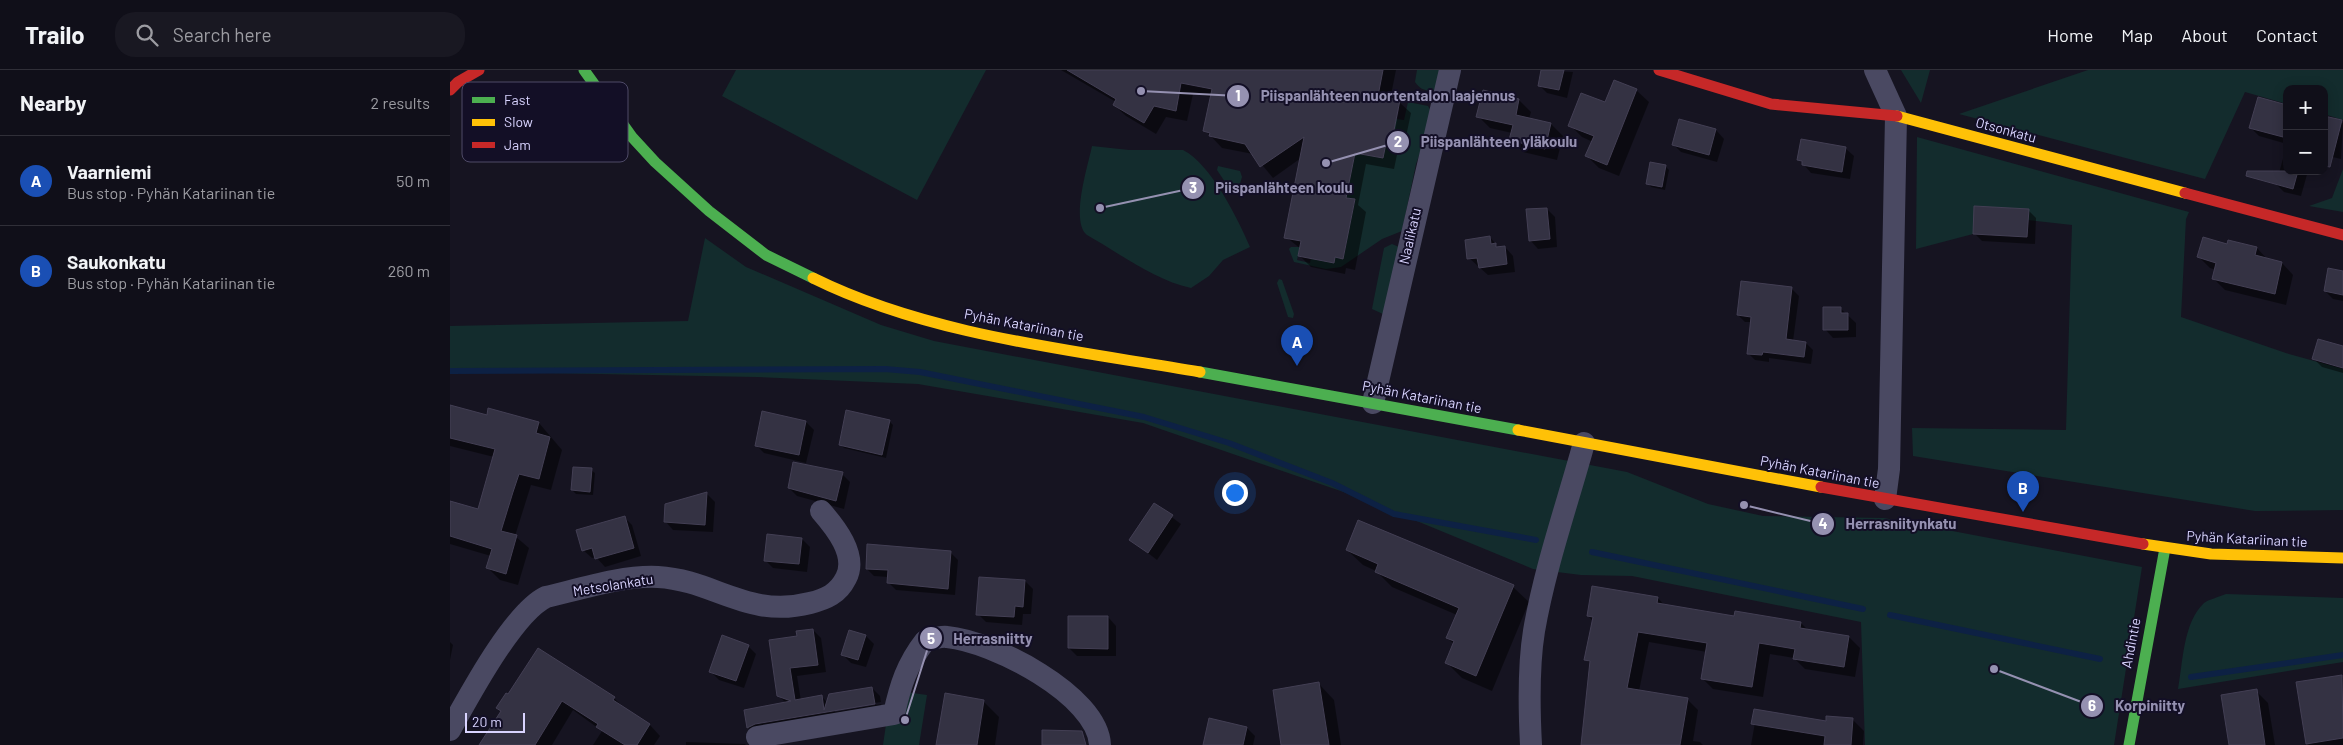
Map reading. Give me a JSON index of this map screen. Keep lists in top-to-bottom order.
{
  "streets": {
    "street": [
      "Otsonkatu",
      "Naalikatu",
      "Pyhän Katariinan tie",
      "Metsolankatu",
      "Ahdintie"
    ]
  },
  "crossings": [
    ["Naalikatu", "Pyhän Katariinan tie"],
    ["Pyhän Katariinan tie", "Ahdintie"]
  ],
  "places": [
    "Piispanlähteen nuortentalon laajennus",
    "Piispanlähteen yläkoulu",
    "Piispanlähteen koulu",
    "Herrasniitynkatu",
    "Korpiniitty",
    "Herrasniitty"
  ],
  "legend": ["Fast", "Slow", "Jam"],
  "scale_bar": "20 m",
  "page": {
    "header": "Trailo",
    "search": "Search here",
    "nav": [
      "Home",
      "Map",
      "About",
      "Contact"
    ],
    "heading": ["Nearby", "2 results"],
    "map_buttons": ["+", "−"],
    "list": [
      {
        "mark": "A",
        "name": "Vaarniemi",
        "note": "Bus stop · Pyhän Katariinan tie",
        "value": "50 m"
      },
      {
        "mark": "B",
        "name": "Saukonkatu",
        "note": "Bus stop · Pyhän Katariinan tie",
        "value": "260 m"
      }
    ],
    "pins": ["A", "B"],
    "scale": "20 m"
  }
}
